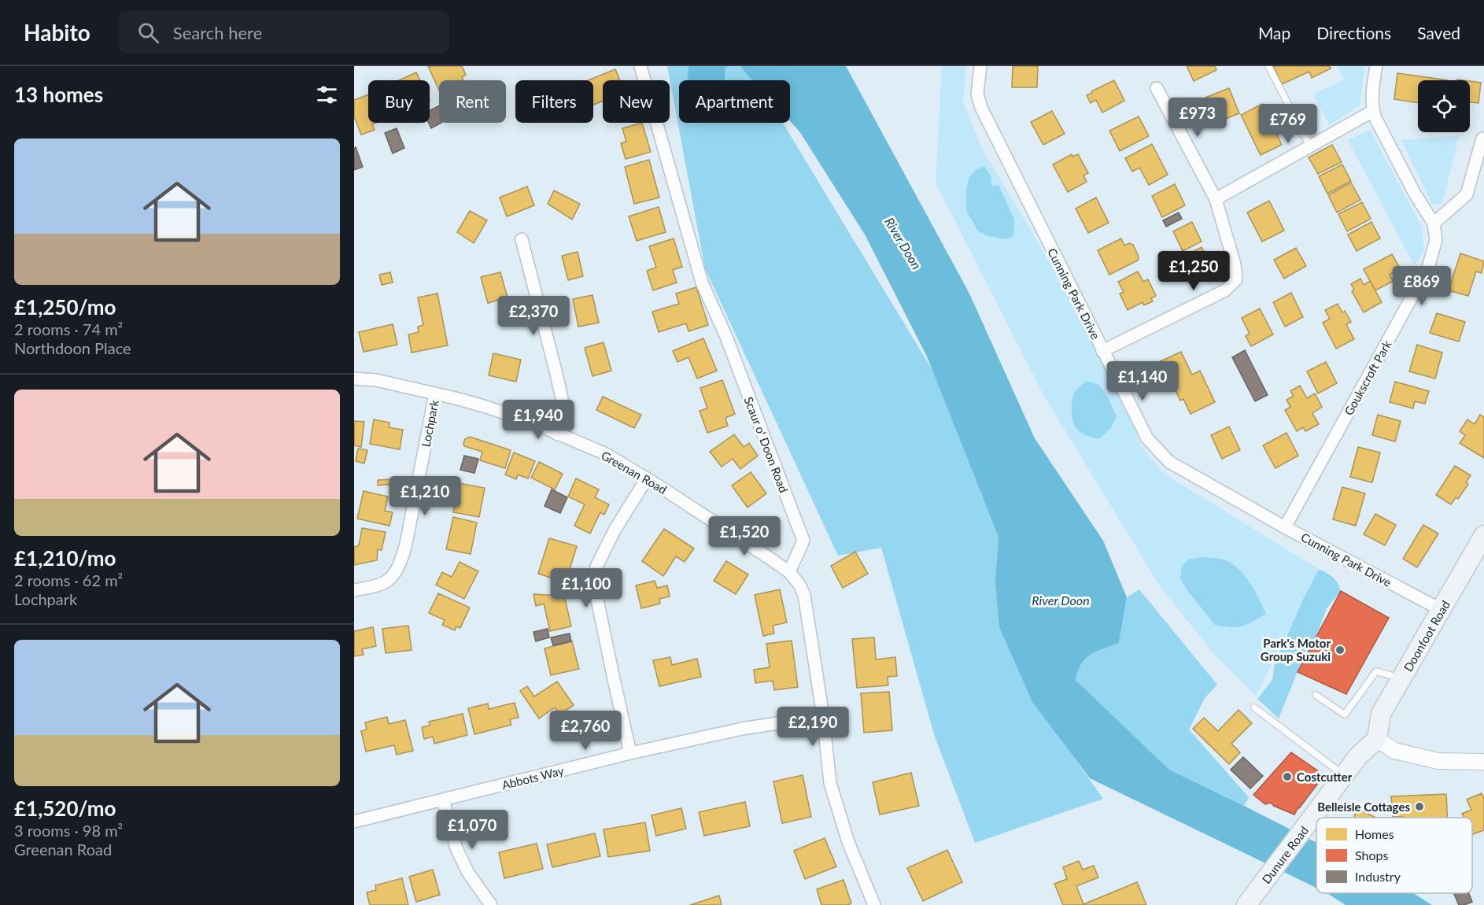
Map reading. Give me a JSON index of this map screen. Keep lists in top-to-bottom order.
{
  "streets": {
    "main road": ["Doonfoot Road", "Dunure Road"],
    "street": [
      "Cunning Park Drive",
      "Goukscroft Park",
      "Lochpark",
      "Scaur o' Doon Road",
      "Greenan Road",
      "Abbots Way"
    ]
  },
  "crossings": [
    ["Cunning Park Drive", "Goukscroft Park"],
    ["Cunning Park Drive", "Doonfoot Road"],
    ["Lochpark", "Greenan Road"],
    ["Scaur o' Doon Road", "Greenan Road"],
    ["Doonfoot Road", "Dunure Road"]
  ],
  "water": ["River Doon"],
  "places": ["Park's Motor Group Suzuki", "Costcutter", "Belleisle Cottages"],
  "legend": ["Homes", "Shops", "Industry"],
  "page": {
    "header": "Habito",
    "search": "Search here",
    "nav": ["Map", "Directions", "Saved"],
    "heading": "13 homes",
    "chip": [
      "Buy",
      "Rent",
      "Filters",
      "New",
      "Apartment"
    ],
    "price": [
      "£973",
      "£769",
      "£1,250",
      "£869",
      "£2,370",
      "£1,140",
      "£1,940",
      "£1,210",
      "£1,520",
      "£1,100",
      "£2,190",
      "£2,760",
      "£1,070"
    ],
    "list": [
      {
        "name": "£1,250/mo",
        "note": "2 rooms · 74 m² · Northdoon Place"
      },
      {
        "name": "£1,210/mo",
        "note": "2 rooms · 62 m² · Lochpark"
      },
      {
        "name": "£1,520/mo",
        "note": "3 rooms · 98 m² · Greenan Road"
      }
    ]
  }
}
